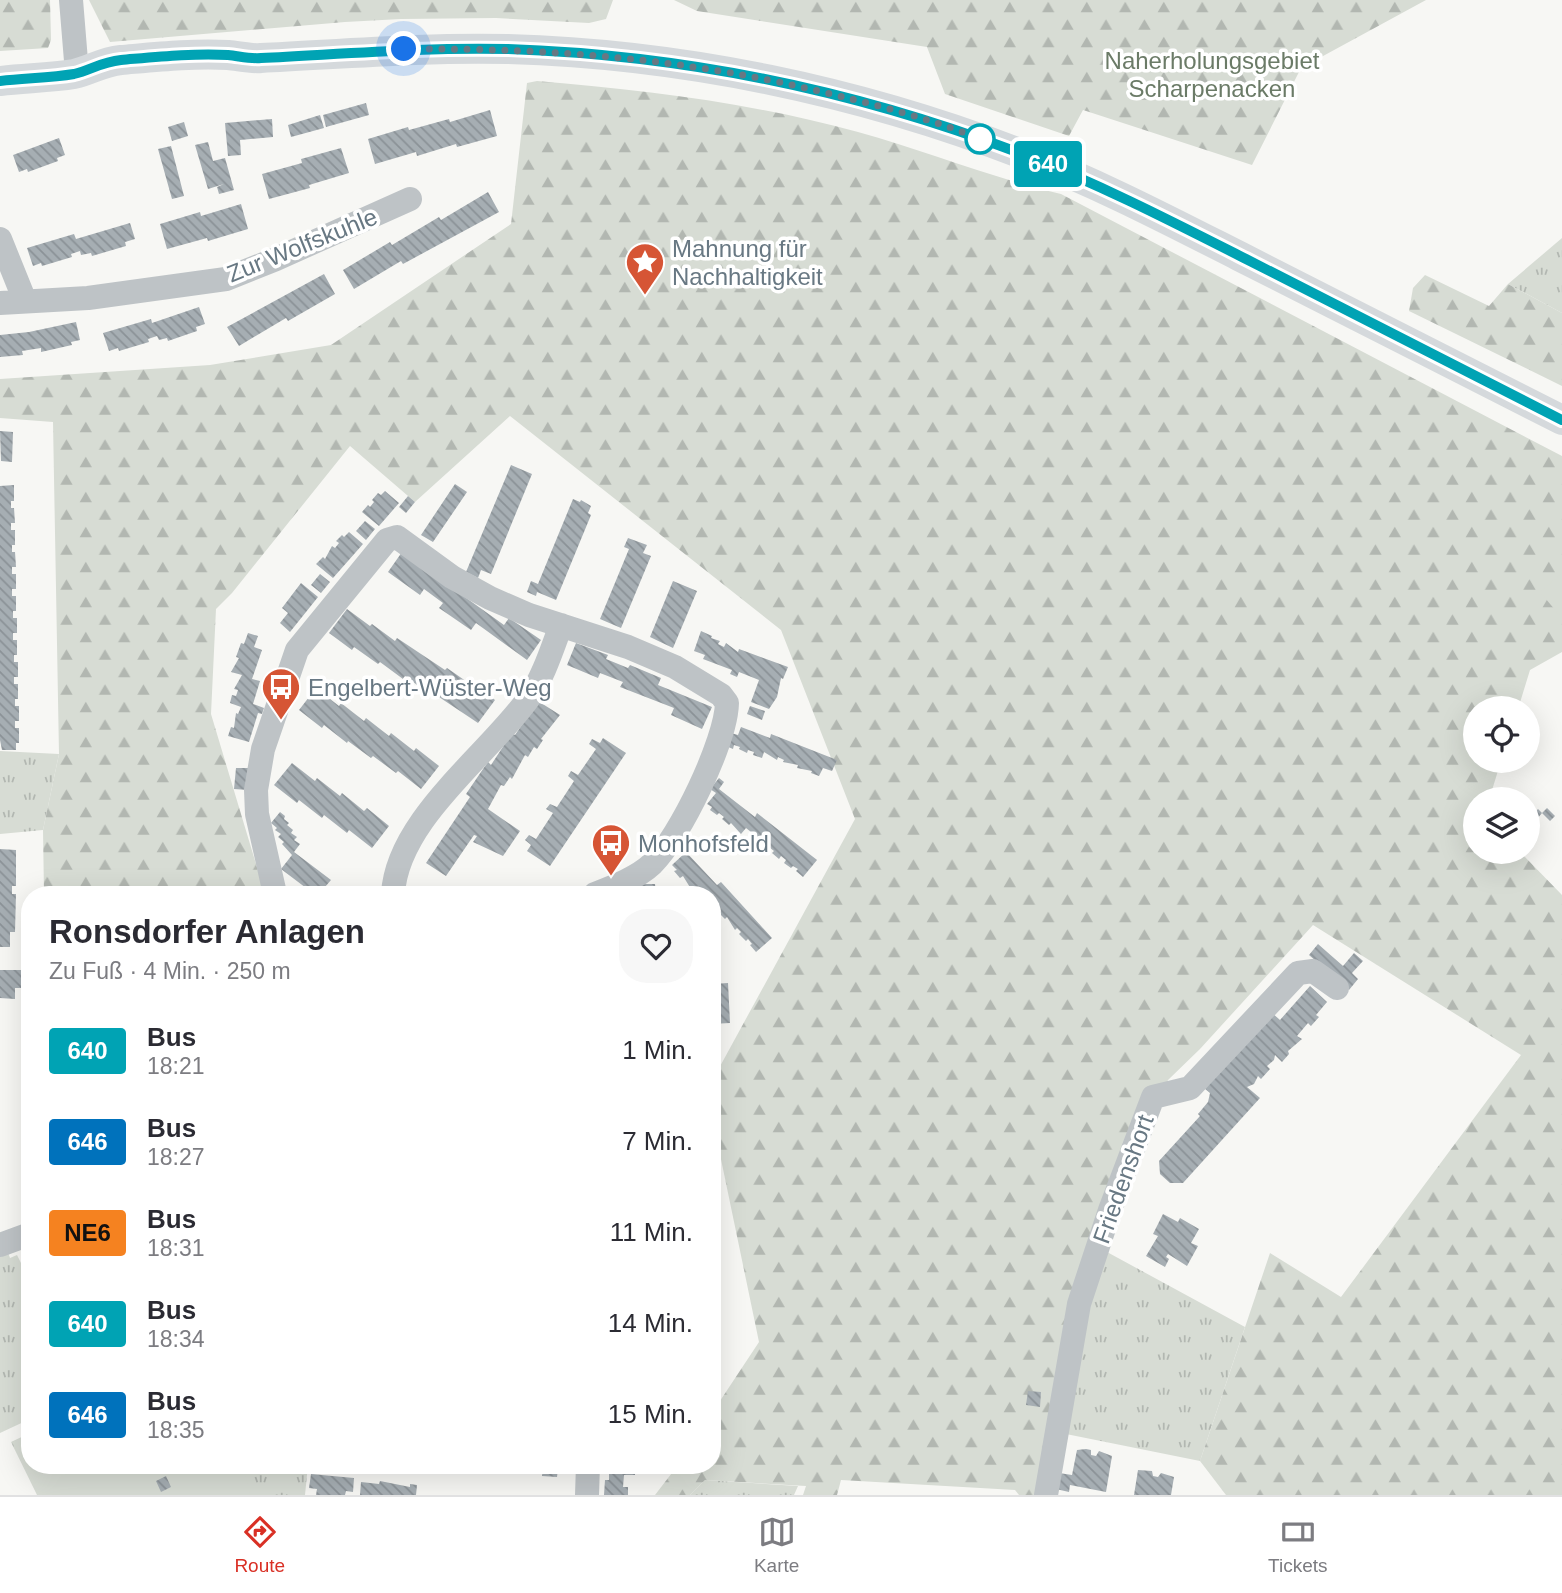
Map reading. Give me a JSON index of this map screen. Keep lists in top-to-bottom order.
{
  "streets": {
    "street": ["Zur Wolfskuhle", "Friedenshort"]
  },
  "parks": ["Naherholungsgebiet Scharpenacken"],
  "places": {
    "place": ["Mahnung für Nachhaltigkeit"],
    "bus stop": ["Engelbert-Wüster-Weg", "Monhofsfeld"]
  },
  "lines": ["bus line 640"],
  "page": {
    "on_map": "640",
    "heading": ["Ronsdorfer Anlagen", "Zu Fuß · 4 Min. · 250 m"],
    "list": [
      {
        "mark": "640",
        "name": "Bus",
        "note": "18:21",
        "value": "1 Min."
      },
      {
        "mark": "646",
        "name": "Bus",
        "note": "18:27",
        "value": "7 Min."
      },
      {
        "mark": "NE6",
        "name": "Bus",
        "note": "18:31",
        "value": "11 Min."
      },
      {
        "mark": "640",
        "name": "Bus",
        "note": "18:34",
        "value": "14 Min."
      },
      {
        "mark": "646",
        "name": "Bus",
        "note": "18:35",
        "value": "15 Min."
      }
    ],
    "tabs": ["Route", "Karte", "Tickets"]
  }
}
